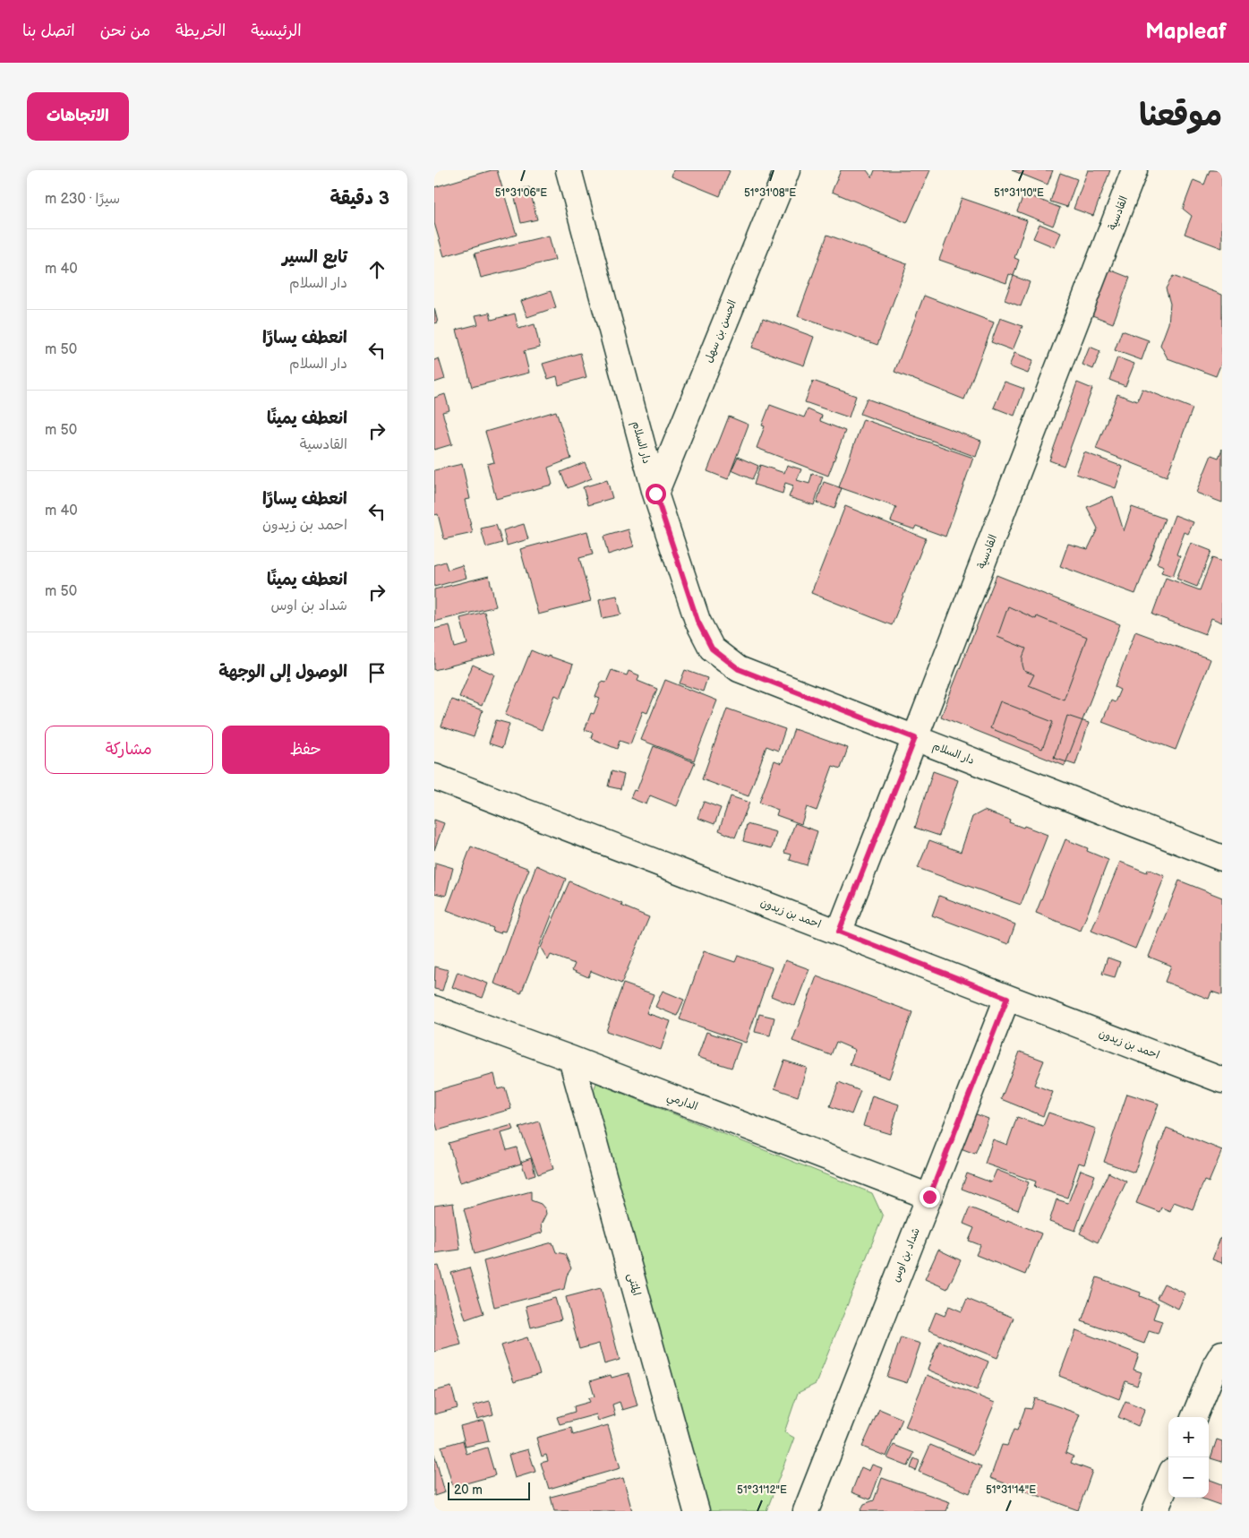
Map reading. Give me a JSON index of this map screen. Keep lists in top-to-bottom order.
{
  "streets": {
    "street": [
      "القادسية",
      "الحسن بن سهل",
      "دار السلام",
      "احمد بن زيدون",
      "الدارمي",
      "شداد بن اوس",
      "المثنى"
    ]
  },
  "crossings": [
    ["القادسية", "دار السلام"],
    ["القادسية", "احمد بن زيدون"],
    ["الحسن بن سهل", "دار السلام"],
    ["احمد بن زيدون", "شداد بن اوس"],
    ["الدارمي", "شداد بن اوس"],
    ["الدارمي", "المثنى"]
  ],
  "scale_bar": "20 m",
  "page": {
    "header": "Mapleaf",
    "nav": [
      "الرئيسية",
      "الخريطة",
      "من نحن",
      "اتصل بنا"
    ],
    "title": "موقعنا",
    "buttons": [
      "الاتجاهات",
      ["حفظ", "مشاركة"]
    ],
    "heading": ["3 دقيقة", "سيرًا · 230 m"],
    "list": [
      ["تابع السير", "دار السلام", "40 m"],
      ["انعطف يسارًا", "دار السلام", "50 m"],
      ["انعطف يمينًا", "القادسية", "50 m"],
      ["انعطف يسارًا", "احمد بن زيدون", "40 m"],
      ["انعطف يمينًا", "شداد بن اوس", "50 m"],
      "الوصول إلى الوجهة"
    ],
    "map_buttons": ["+", "−"],
    "scale": "20 m"
  },
  "coordinates": [
    "51°31'06\"E",
    "51°31'08\"E",
    "51°31'10\"E",
    "51°31'12\"E",
    "51°31'14\"E"
  ]
}
